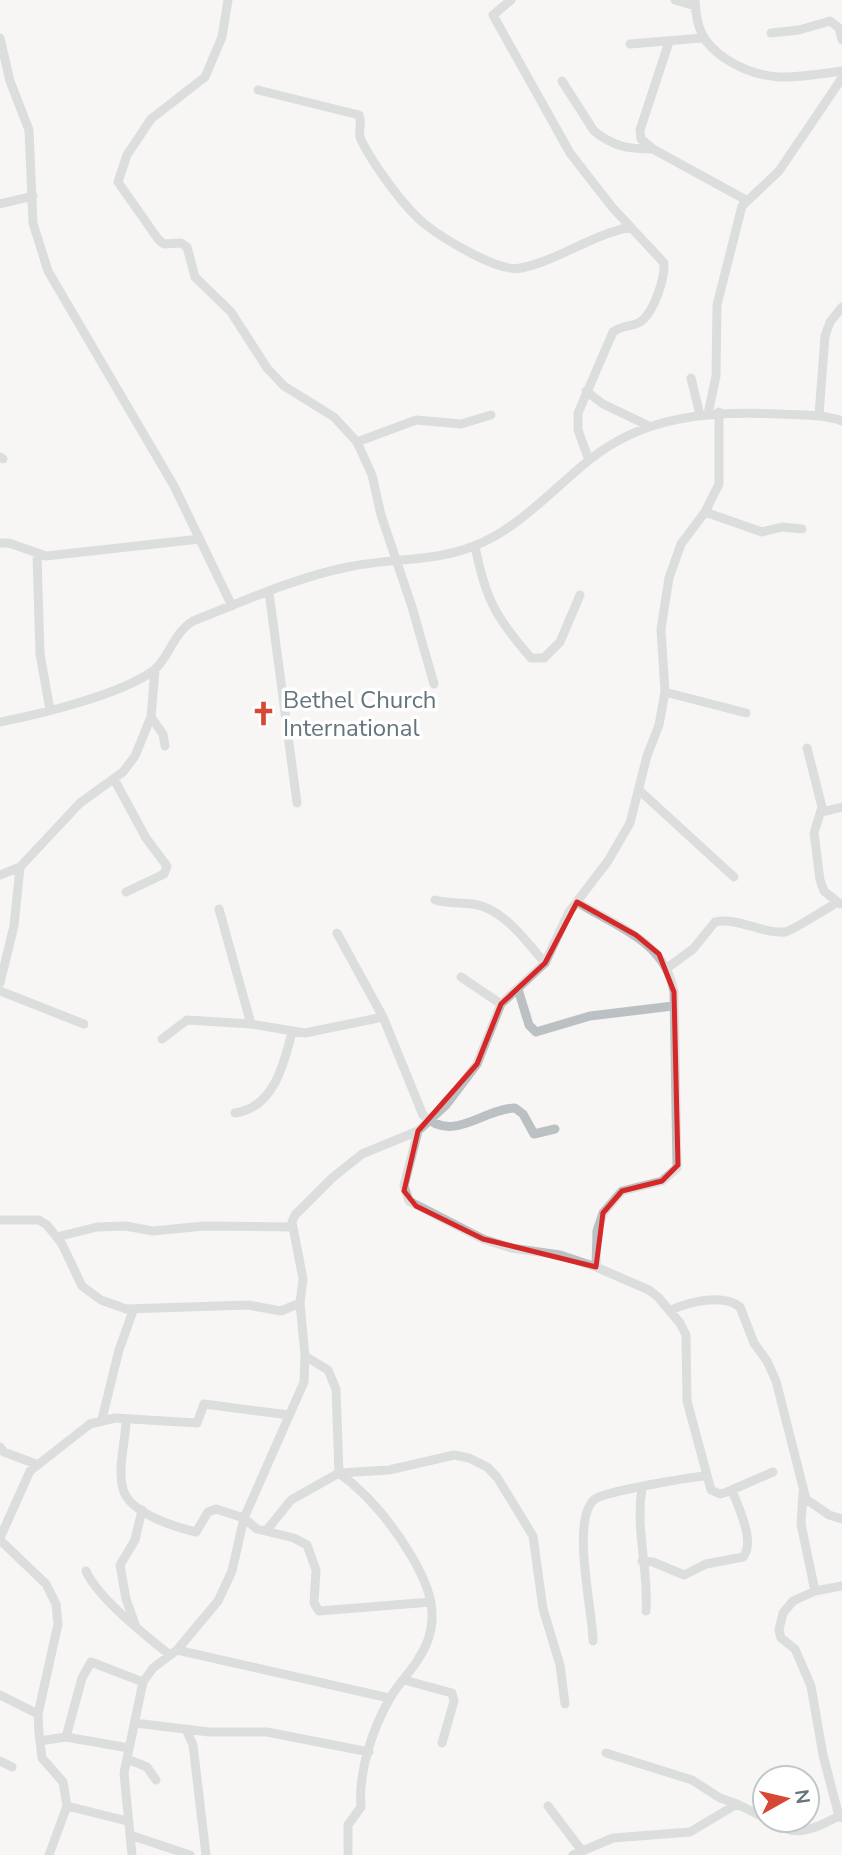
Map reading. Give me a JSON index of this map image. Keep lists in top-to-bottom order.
{
  "places": {
    "church": ["Bethel Church International"]
  },
  "north": "right"
}
